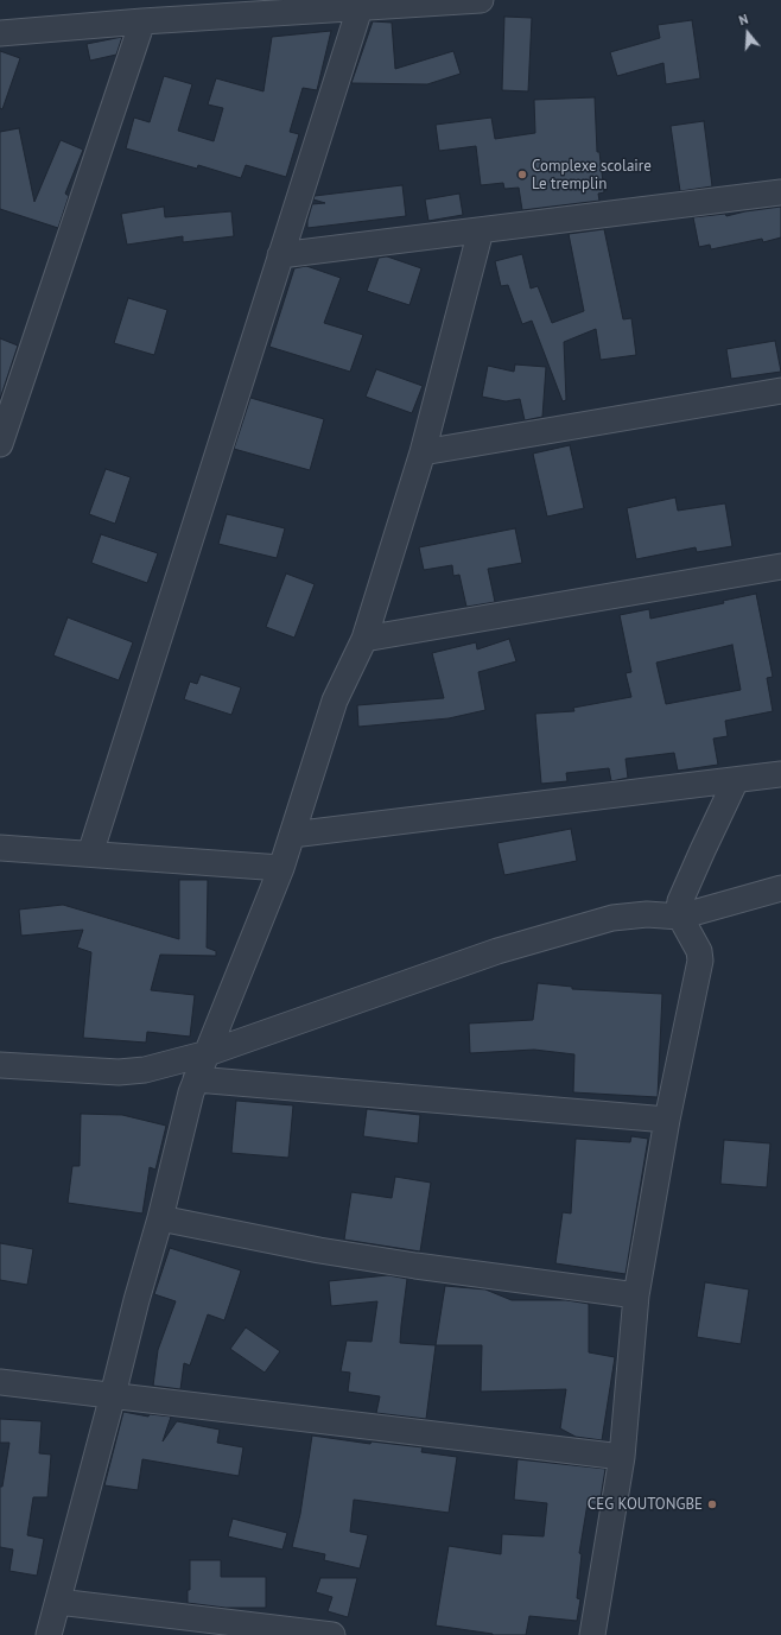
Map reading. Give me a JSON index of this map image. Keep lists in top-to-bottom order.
{
  "places": ["Complexe scolaire Le tremplin", "CEG KOUTONGBE"],
  "north": "top"
}
